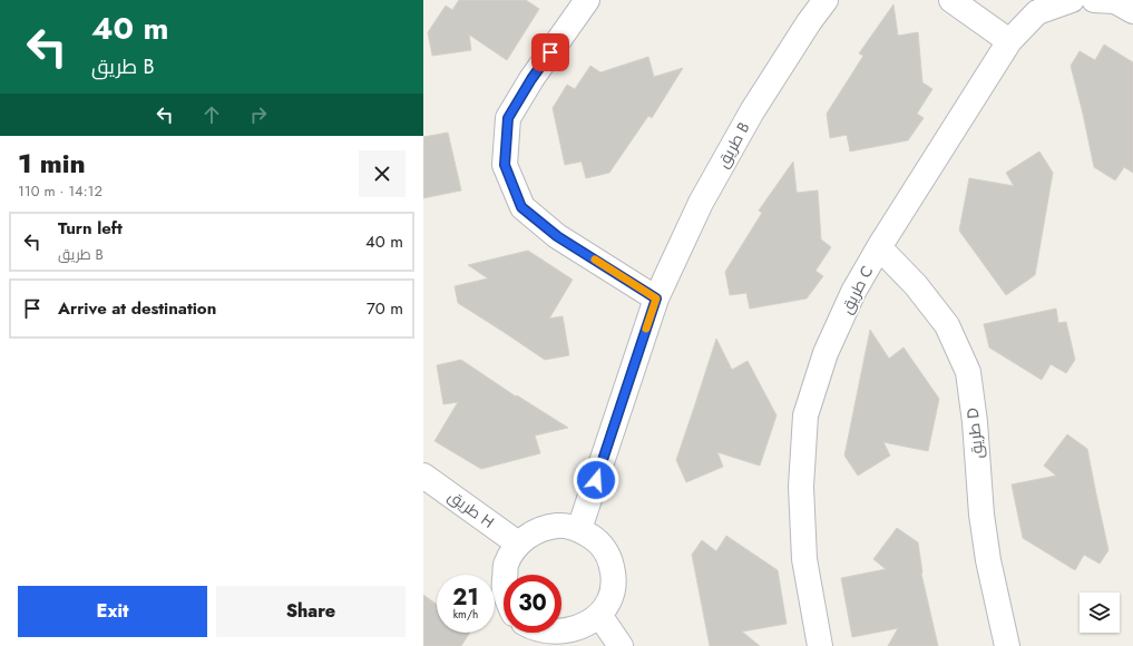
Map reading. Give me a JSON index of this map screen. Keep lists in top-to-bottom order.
{
  "streets": {
    "street": [
      "طريق B",
      "طريق C",
      "طريق D",
      "طريق H"
    ]
  },
  "crossings": [
    ["طريق C", "طريق D"]
  ],
  "page": {
    "turn": ["40 m", "طريق B"],
    "heading": ["1 min", "110 m · 14:12"],
    "list": [
      {
        "name": "Turn left",
        "note": "طريق B",
        "value": "40 m"
      },
      {
        "name": "Arrive at destination",
        "value": "70 m"
      }
    ],
    "speed": "21 km/h",
    "limit": "30",
    "buttons": ["Exit", "Share"]
  }
}
